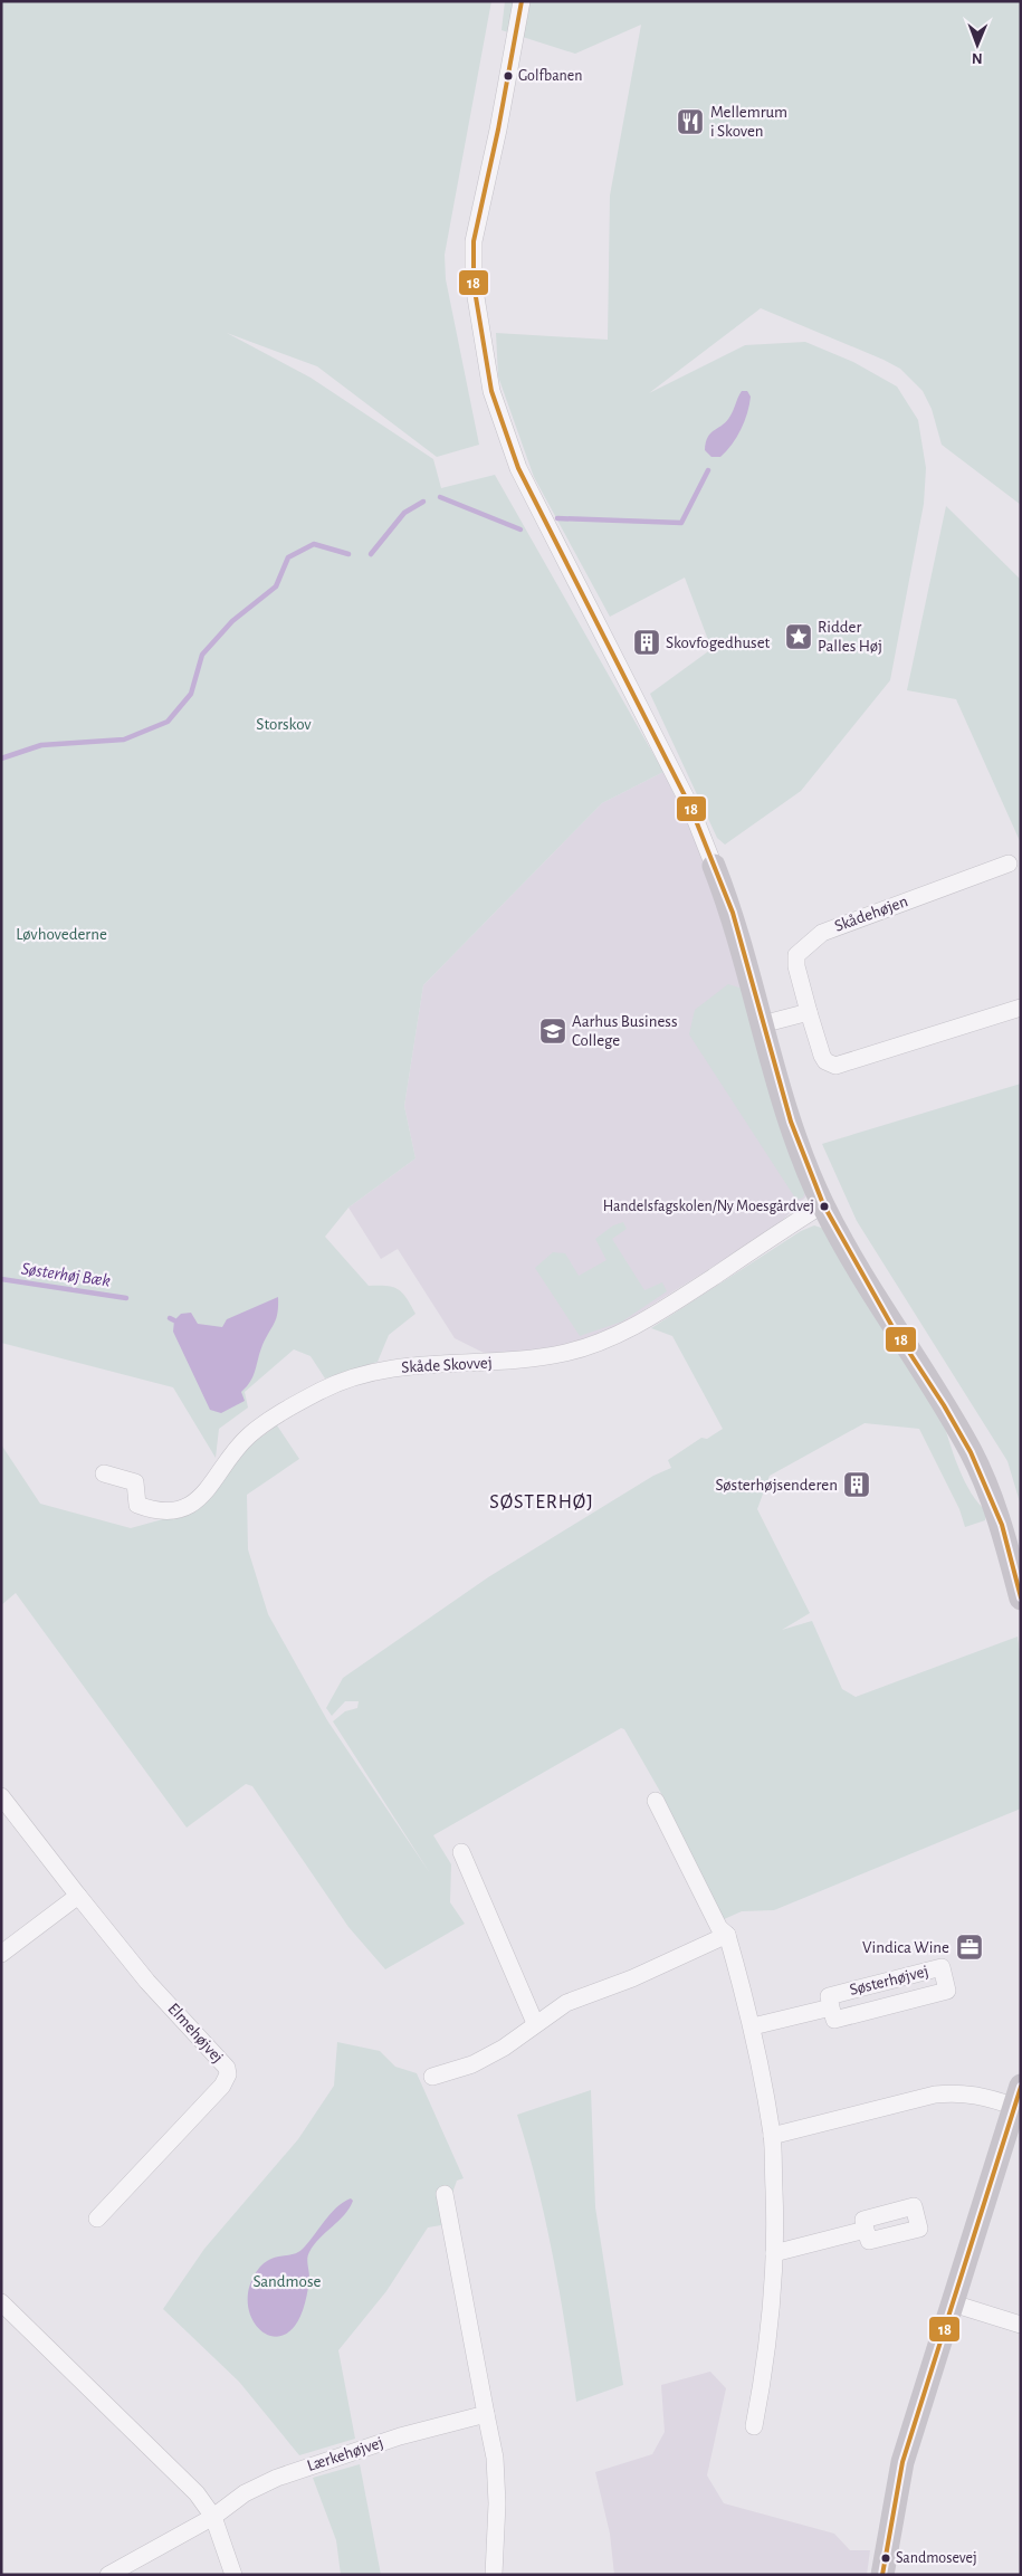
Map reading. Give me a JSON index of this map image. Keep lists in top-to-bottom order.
{
  "streets": {
    "street": [
      "Skådehøjen",
      "Skåde Skovvej",
      "Søsterhøjvej",
      "Elmehøjvej",
      "Lærkehøjvej"
    ]
  },
  "districts": ["SØSTERHØJ"],
  "water": ["Søsterhøj Bæk"],
  "parks": ["Storskov", "Løvhovederne", "Sandmose"],
  "places": {
    "other": ["Golfbanen", "Handelsfagskolen/Ny Moesgårdvej", "Sandmosevej"],
    "restaurant": ["Mellemrum i Skoven"],
    "place": ["Ridder Palles Høj"],
    "building": ["Skovfogedhuset", "Søsterhøjsenderen"],
    "school or university": ["Aarhus Business College"],
    "office": ["Vindica Wine"]
  },
  "lines": ["transit line 18"],
  "north": "bottom"
}
